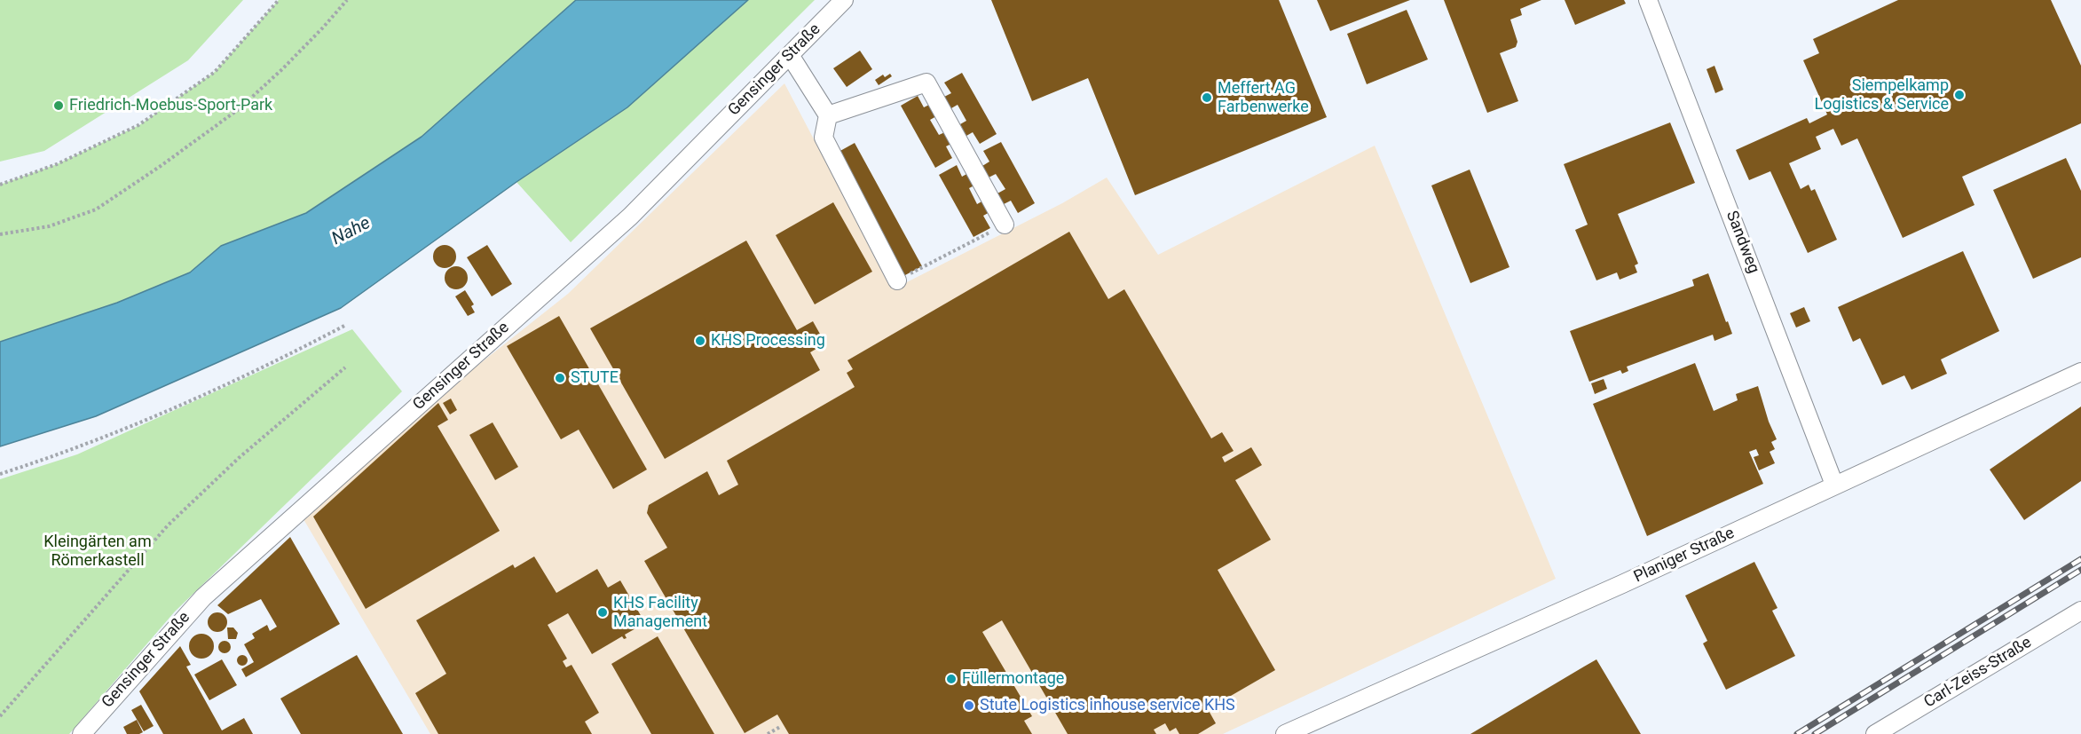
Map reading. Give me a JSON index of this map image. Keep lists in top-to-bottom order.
{
  "streets": {
    "street": [
      "Gensinger Straße",
      "Sandweg",
      "Planiger Straße",
      "Carl-Zeiss-Straße"
    ]
  },
  "crossings": [
    ["Sandweg", "Planiger Straße"]
  ],
  "water": ["Nahe"],
  "parks": ["Kleingärten am Römerkastell"],
  "places": [
    "Siempelkamp Logistics & Service",
    "Meffert AG Farbenwerke",
    "Friedrich-Moebus-Sport-Park",
    "KHS Processing",
    "STUTE",
    "KHS Facility Management",
    "Füllermontage",
    "Stute Logistics inhouse service KHS"
  ]
}
